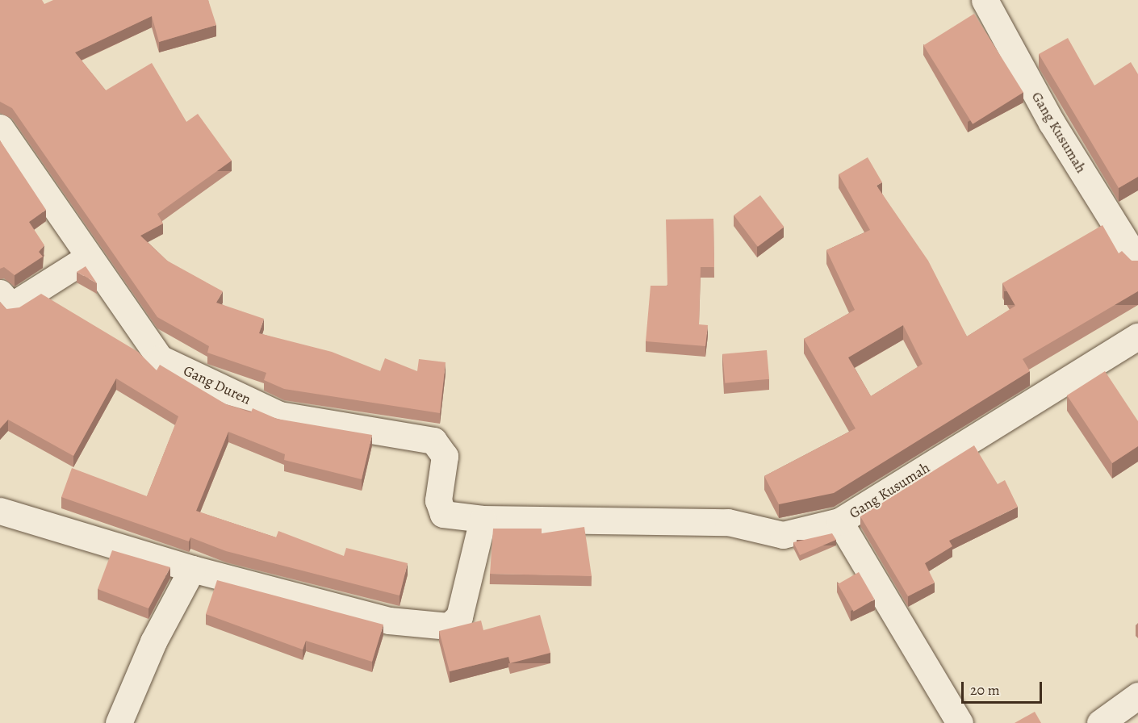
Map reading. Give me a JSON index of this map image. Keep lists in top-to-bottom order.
{
  "streets": {
    "street": ["Gang Kusumah", "Gang Duren"]
  },
  "crossings": [
    ["Gang Kusumah", "Gang Duren"]
  ],
  "scale_bar": "20 m"
}
